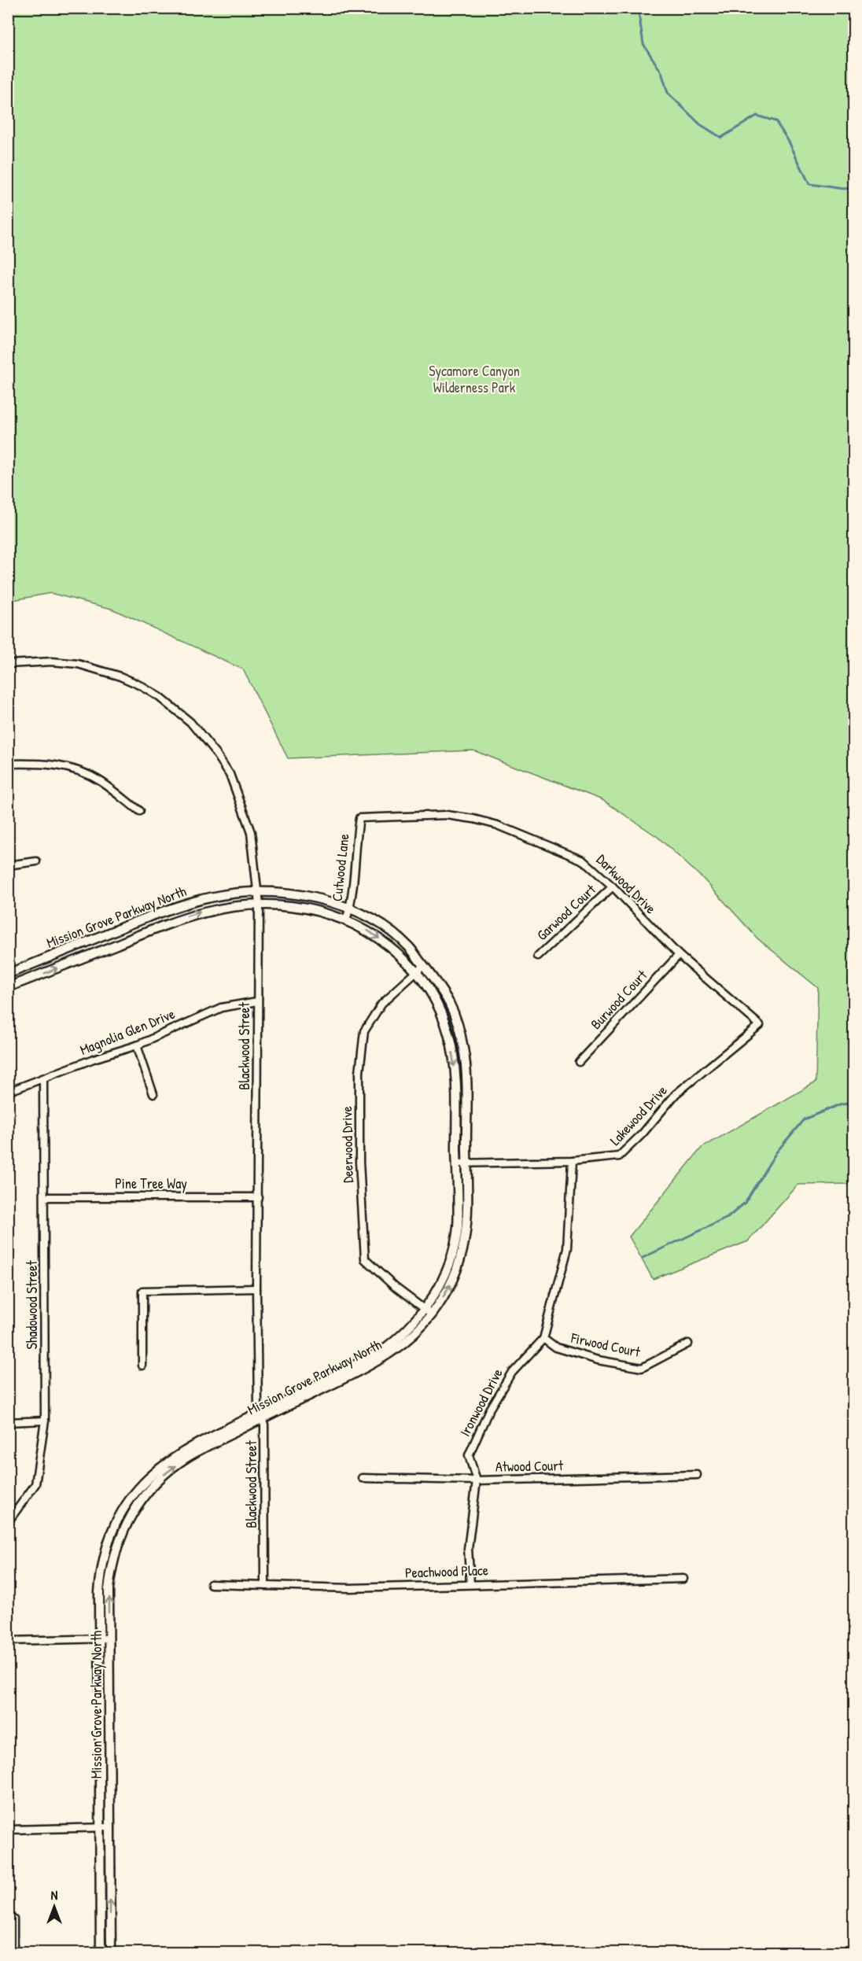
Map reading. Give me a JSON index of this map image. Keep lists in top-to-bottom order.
{
  "streets": {
    "street": [
      "Cutwood Lane",
      "Darkwood Drive",
      "Garwood Court",
      "Mission Grove Parkway North",
      "Burwood Court",
      "Magnolia Glen Drive",
      "Blackwood Street",
      "Lakewood Drive",
      "Deerwood Drive",
      "Pine Tree Way",
      "Shadowood Street",
      "Firwood Court",
      "Ironwood Drive",
      "Atwood Court",
      "Peachwood Place"
    ]
  },
  "crossings": [
    ["Cutwood Lane", "Darkwood Drive"],
    ["Cutwood Lane", "Mission Grove Parkway North"],
    ["Darkwood Drive", "Garwood Court"],
    ["Darkwood Drive", "Burwood Court"],
    ["Darkwood Drive", "Lakewood Drive"],
    ["Mission Grove Parkway North", "Blackwood Street"],
    ["Mission Grove Parkway North", "Lakewood Drive"],
    ["Mission Grove Parkway North", "Deerwood Drive"],
    ["Magnolia Glen Drive", "Blackwood Street"],
    ["Magnolia Glen Drive", "Shadowood Street"],
    ["Blackwood Street", "Pine Tree Way"],
    ["Blackwood Street", "Peachwood Place"],
    ["Lakewood Drive", "Ironwood Drive"],
    ["Pine Tree Way", "Shadowood Street"],
    ["Firwood Court", "Ironwood Drive"],
    ["Ironwood Drive", "Atwood Court"],
    ["Ironwood Drive", "Peachwood Place"]
  ],
  "parks": ["Sycamore Canyon Wilderness Park"],
  "north": "top"
}
